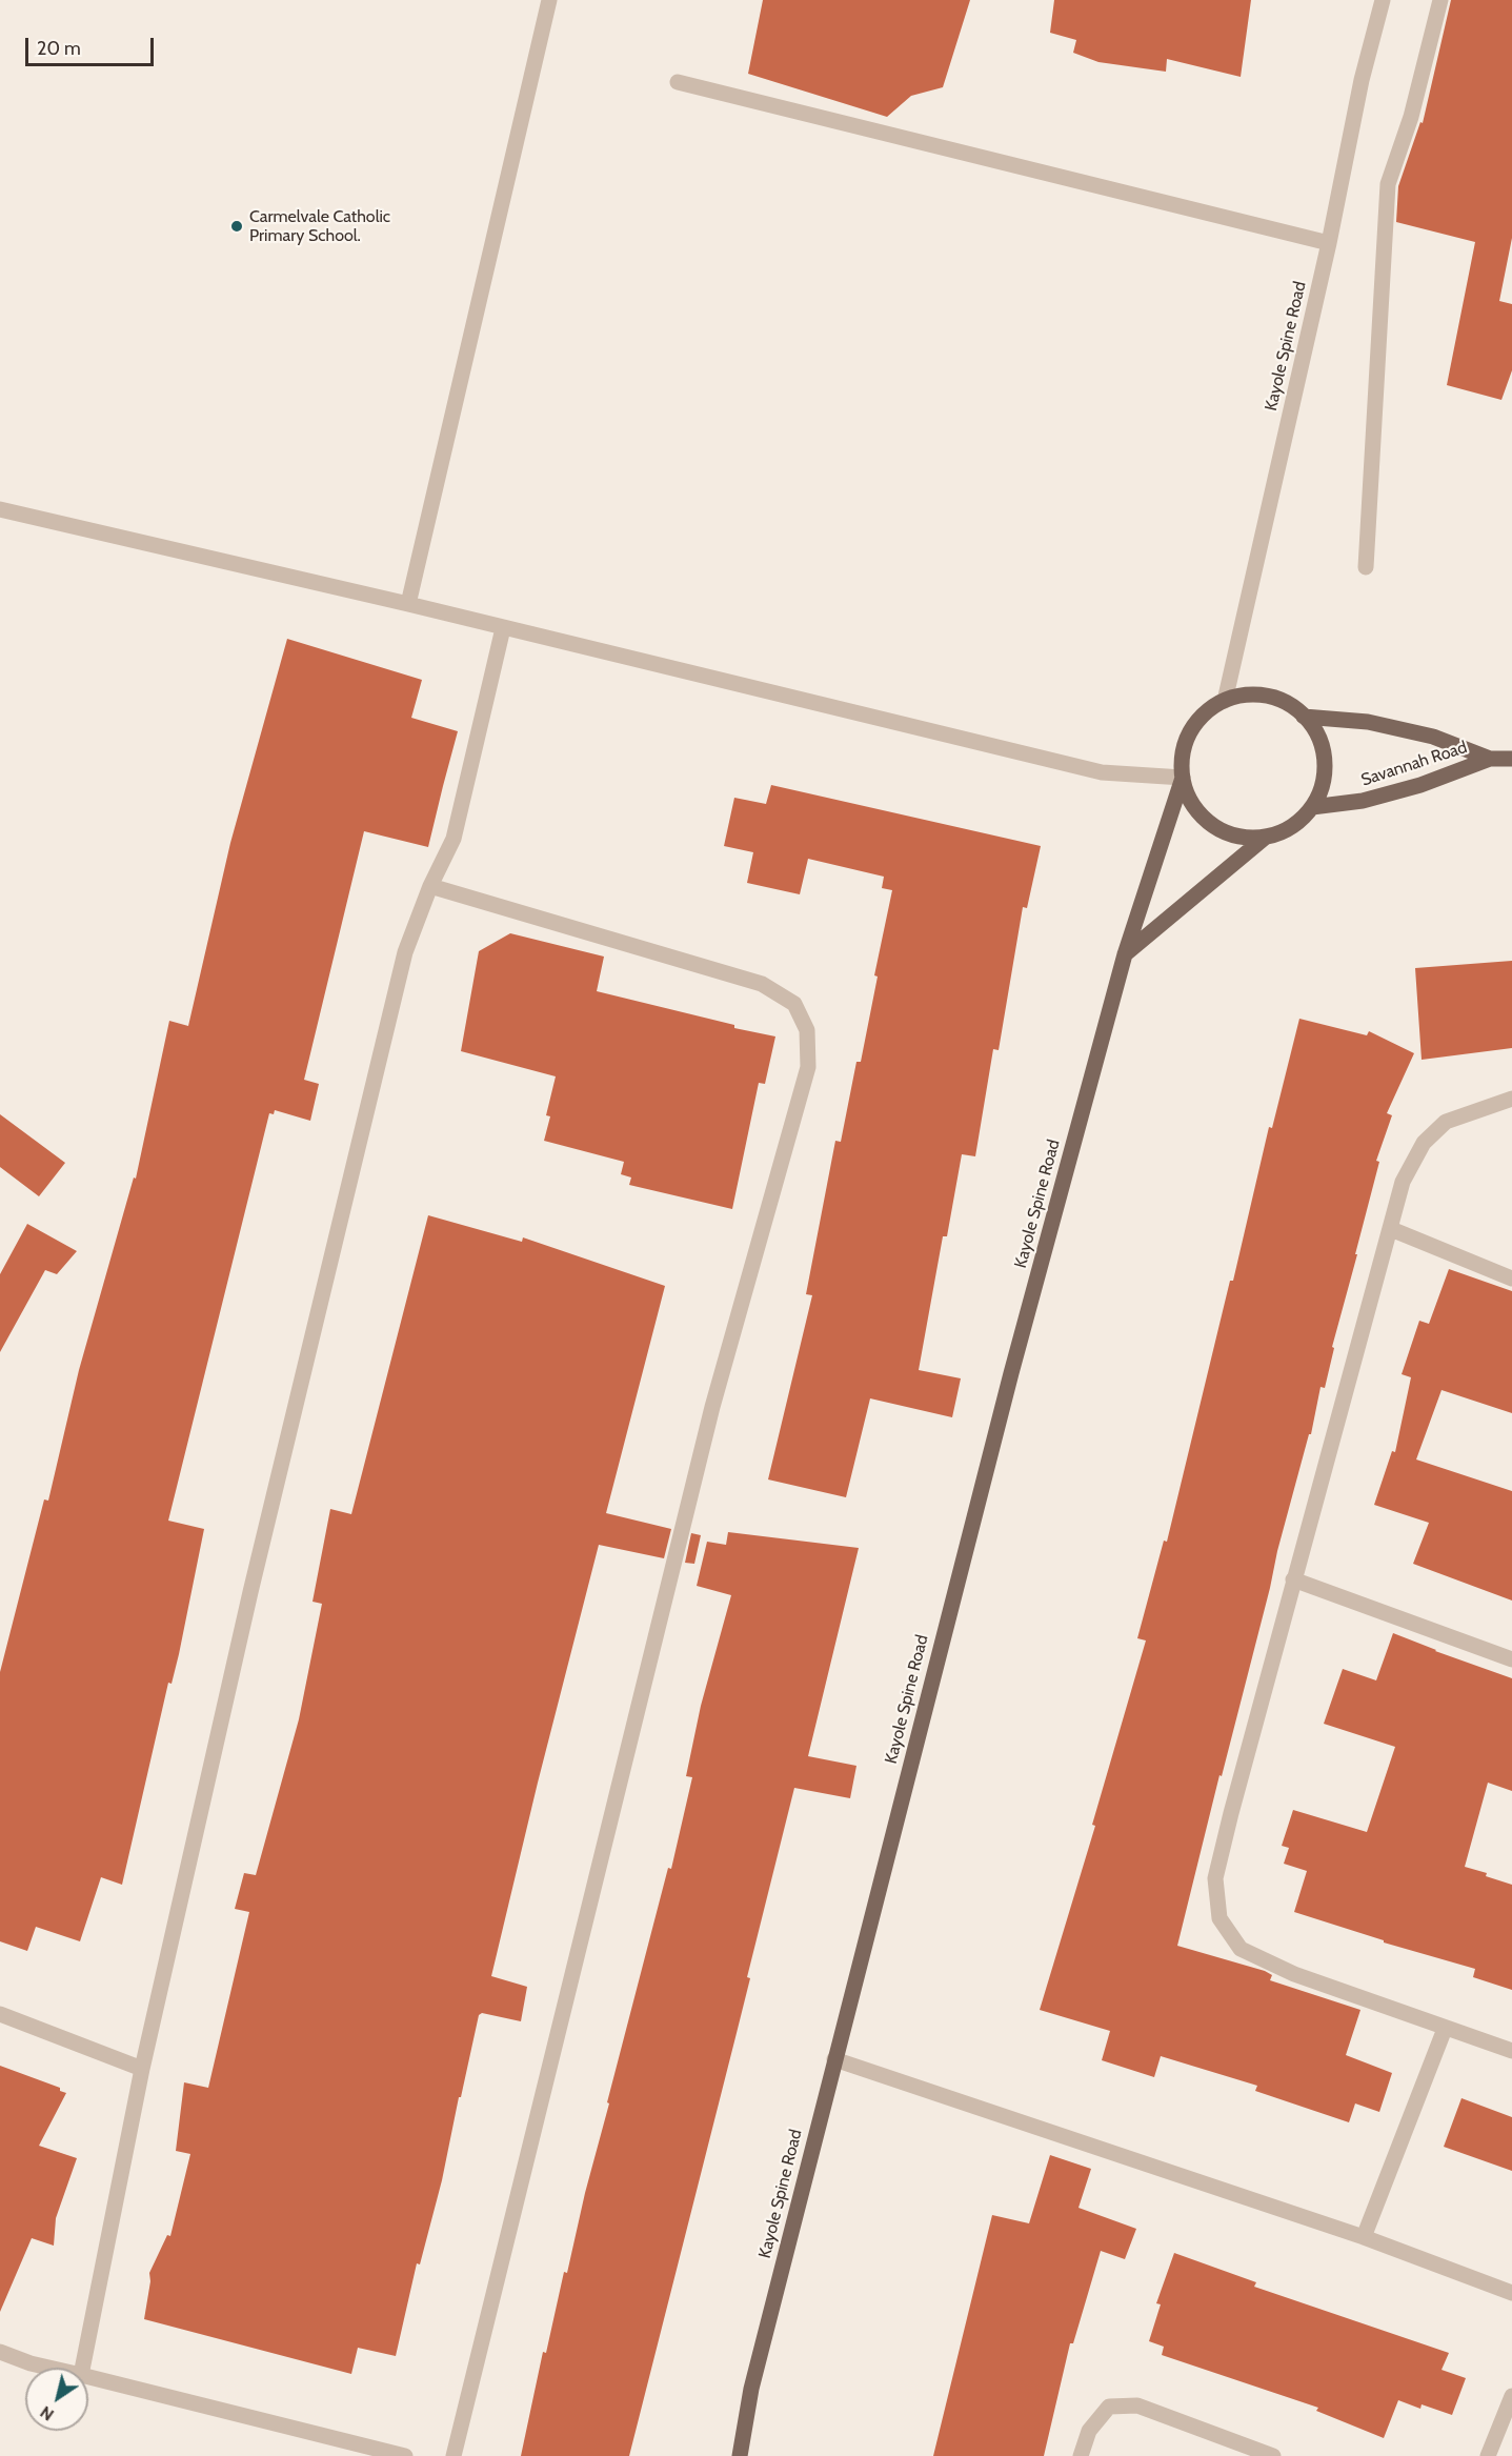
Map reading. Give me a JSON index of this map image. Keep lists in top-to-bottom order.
{
  "streets": {
    "main road": ["Kayole Spine Road", "Savannah Road"]
  },
  "crossings": [
    ["Kayole Spine Road", "Savannah Road"]
  ],
  "places": ["Carmelvale Catholic Primary School."],
  "scale_bar": "20 m",
  "north": "bottom left"
}
